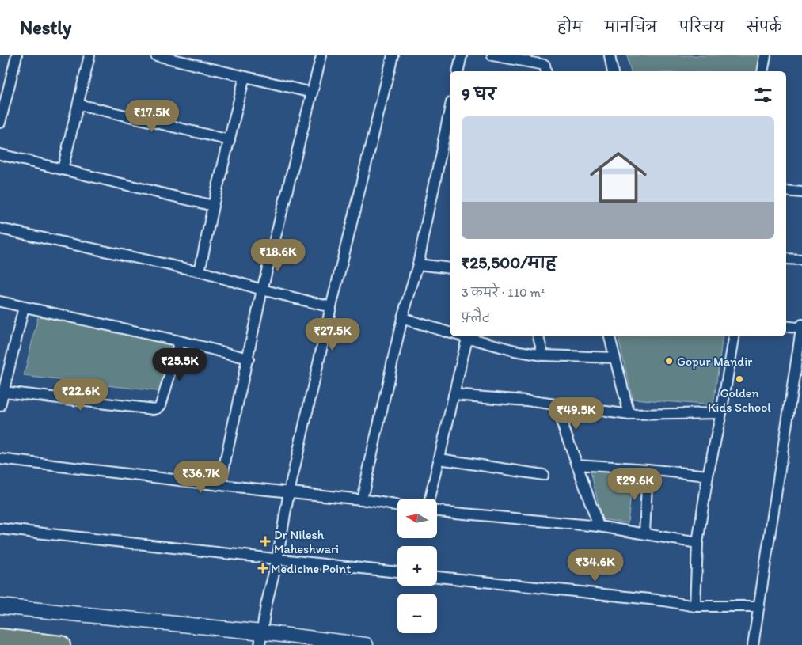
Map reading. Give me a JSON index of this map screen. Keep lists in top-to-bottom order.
{
  "places": {
    "other": ["Gopur Mandir", "Golden Kids School"],
    "health": ["Dr Nilesh Maheshwari", "Medicine Point"]
  },
  "north": "left",
  "page": {
    "header": "Nestly",
    "nav": [
      "होम",
      "मानचित्र",
      "परिचय",
      "संपर्क"
    ],
    "heading": "9 घर",
    "price": [
      "₹17.5K",
      "₹18.6K",
      "₹27.5K",
      "₹25.5K",
      "₹22.6K",
      "₹49.5K",
      "₹36.7K",
      "₹29.6K",
      "₹34.6K"
    ],
    "list": [
      {
        "name": "₹25,500/माह",
        "note": "3 कमरे · 110 m² · फ़्लैट"
      }
    ],
    "map_buttons": ["+", "−"]
  }
}
